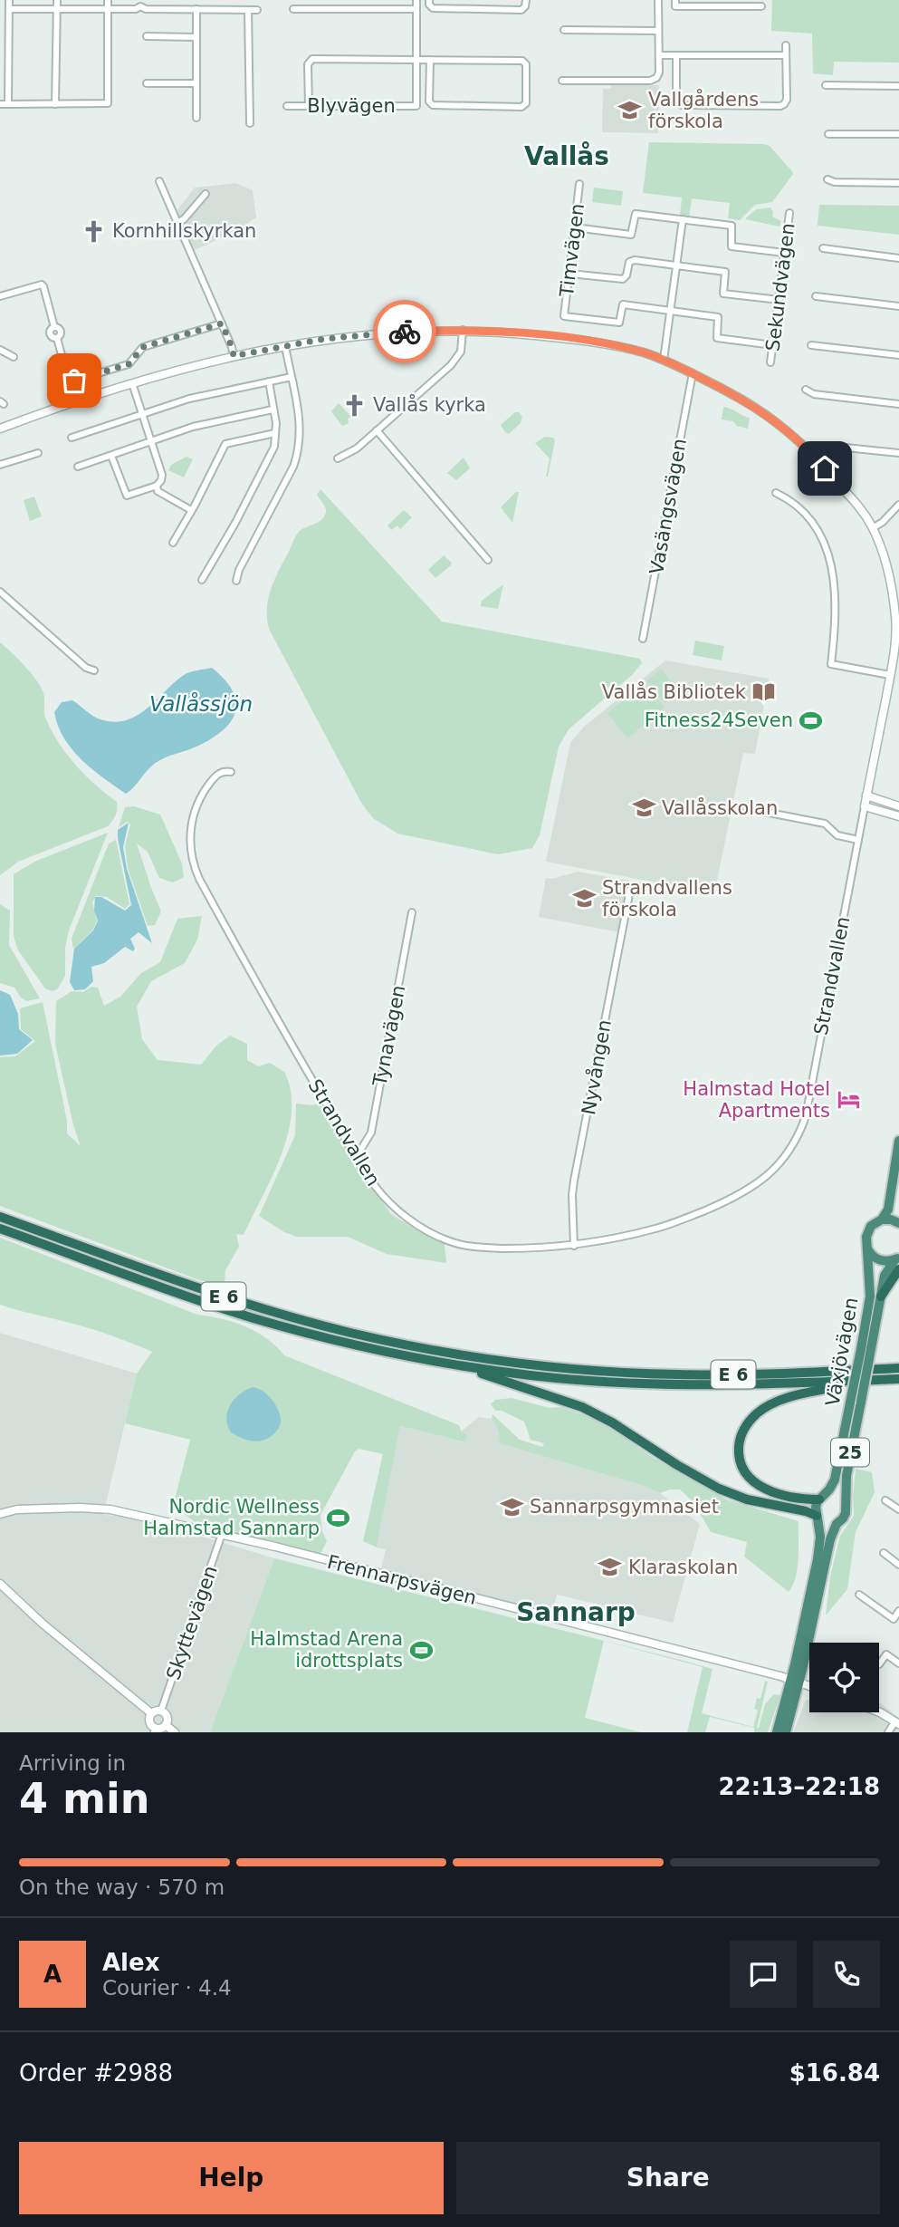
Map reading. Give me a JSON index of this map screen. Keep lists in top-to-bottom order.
{
  "streets": {
    "highway": ["E 6", "Växjövägen", "25"],
    "street": [
      "Blyvägen",
      "Timvägen",
      "Sekundvägen",
      "Vasängsvägen",
      "Strandvallen",
      "Tynavägen",
      "Nyvången",
      "Frennarpsvägen",
      "Skyttevägen"
    ]
  },
  "crossings": [
    ["Strandvallen", "Tynavägen"],
    ["Strandvallen", "Nyvången"],
    ["Växjövägen", "Frennarpsvägen"],
    ["Frennarpsvägen", "Skyttevägen"]
  ],
  "districts": ["Vallås", "Sannarp"],
  "water": ["Vallåssjön"],
  "places": {
    "school or university": [
      "Vallgårdens förskola",
      "Vallåsskolan",
      "Strandvallens förskola",
      "Sannarpsgymnasiet",
      "Klaraskolan"
    ],
    "church": ["Kornhillskyrkan", "Vallås kyrka"],
    "library": ["Vallås Bibliotek"],
    "sports": ["Fitness24Seven", "Nordic Wellness Halmstad Sannarp", "Halmstad Arena idrottsplats"],
    "hotel": ["Halmstad Hotel Apartments"]
  },
  "page": {
    "heading": ["4 min", "Arriving in", "22:13–22:18"],
    "panel": [
      "Alex",
      "Courier · 4.4",
      "Order #2988",
      "$16.84"
    ],
    "bar": "On the way · 570 m",
    "round": "A",
    "buttons": ["Help", "Share"]
  }
}
